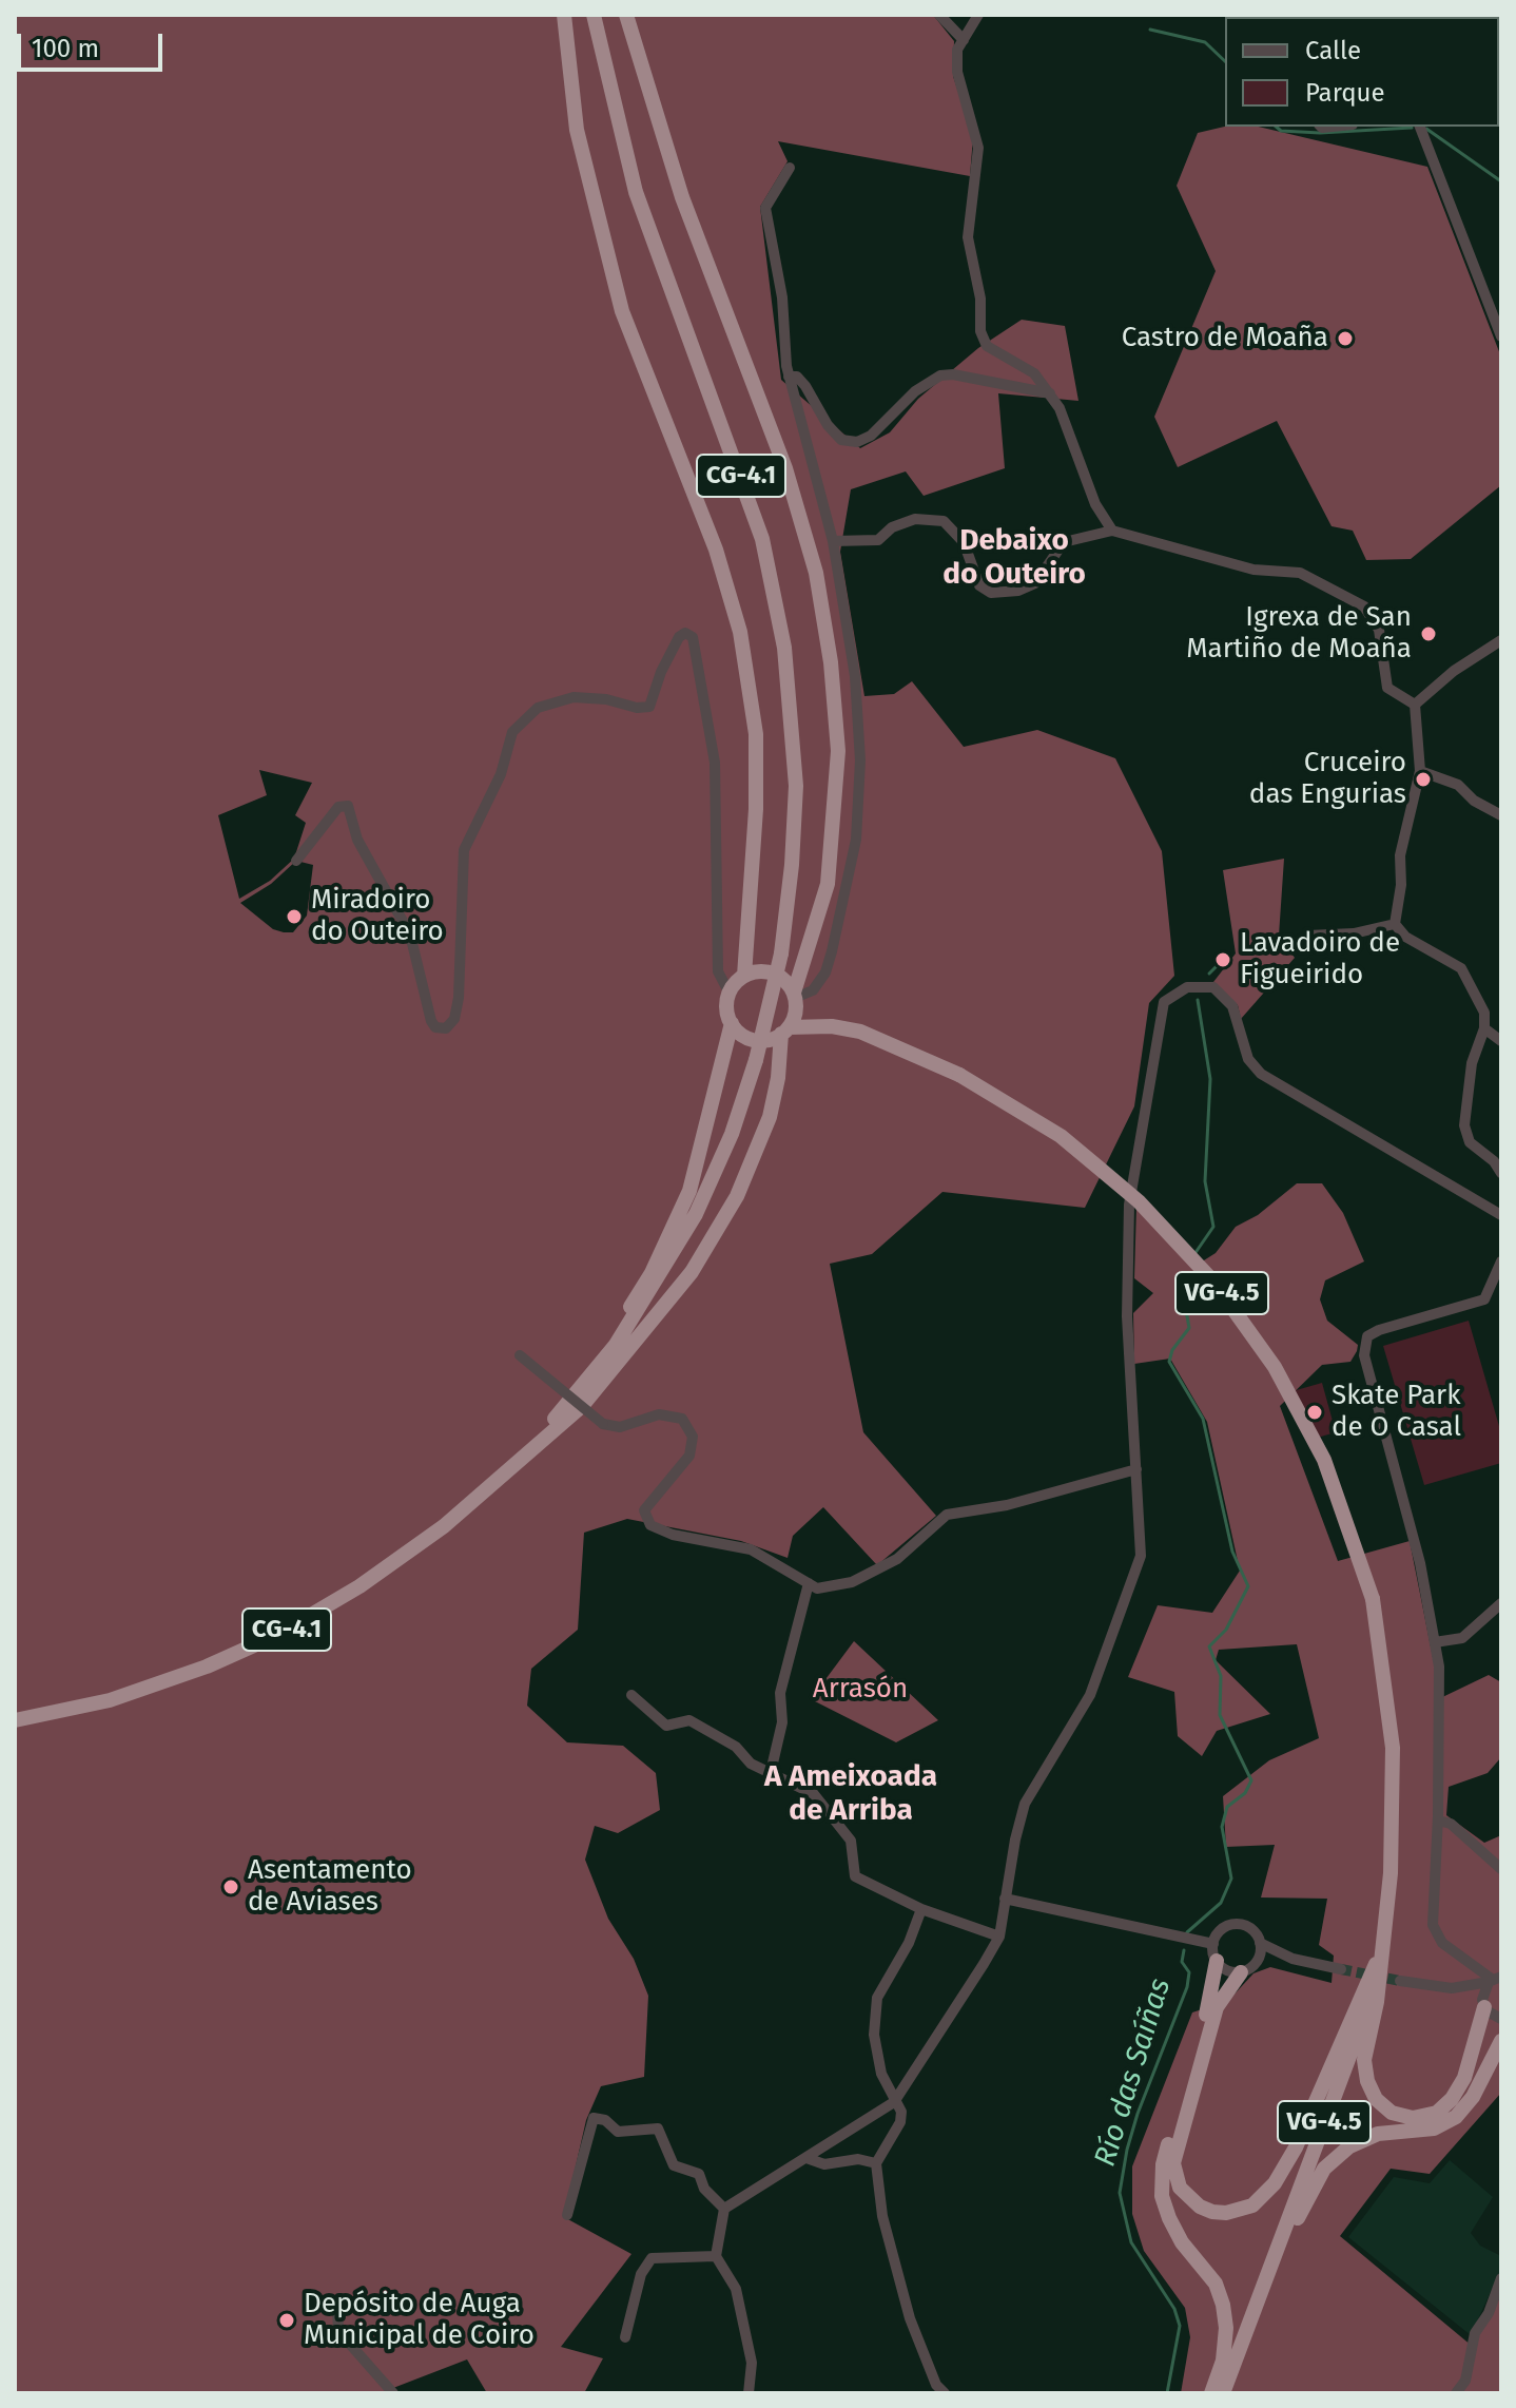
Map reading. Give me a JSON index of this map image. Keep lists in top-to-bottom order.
{
  "streets": {
    "highway": ["CG-4.1", "VG-4.5"]
  },
  "districts": ["Debaixo do Outeiro", "A Ameixoada de Arriba"],
  "water": ["Río das Saíñas"],
  "parks": ["Arrasón"],
  "places": [
    "Castro de Moaña",
    "Igrexa de San Martiño de Moaña",
    "Cruceiro das Engurias",
    "Miradoiro do Outeiro",
    "Lavadoiro de Figueirido",
    "Skate Park de O Casal",
    "Asentamento de Aviases",
    "Depósito de Auga Municipal de Coiro"
  ],
  "legend": ["Calle", "Parque"],
  "scale_bar": "100 m"
}
